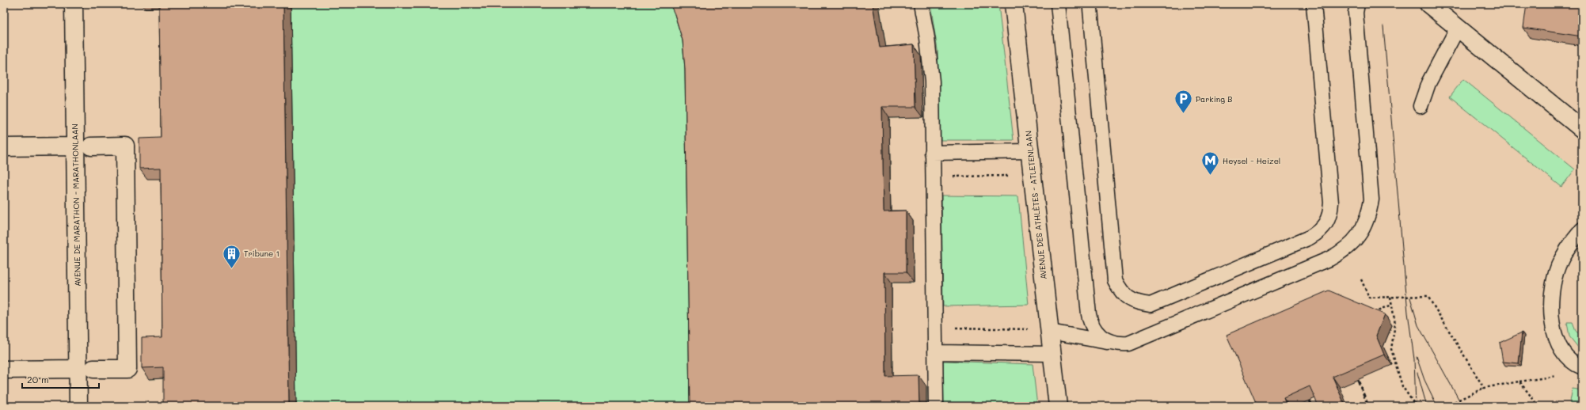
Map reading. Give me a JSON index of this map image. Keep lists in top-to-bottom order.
{
  "streets": {
    "street": ["AVENUE DE MARATHON - MARATHONLAAN", "AVENUE DES ATHLÈTES - ATLETENLAAN"]
  },
  "places": {
    "parking": ["Parking B"],
    "metro station": ["Heysel - Heizel"],
    "building": ["Tribune 1"]
  },
  "scale_bar": "20 m"
}
